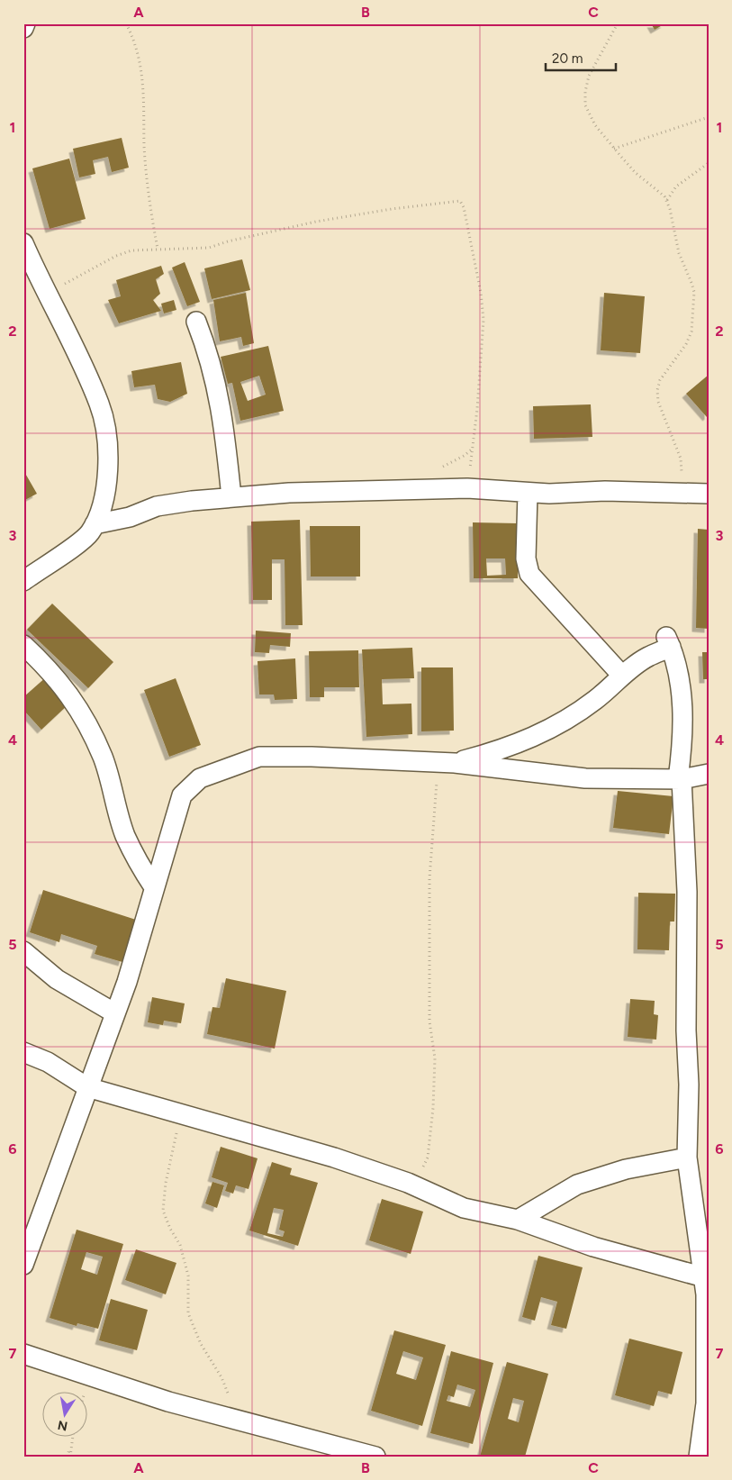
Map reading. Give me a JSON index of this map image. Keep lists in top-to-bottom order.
{
  "scale_bar": "20 m",
  "north": "bottom",
  "grid": {
    "columns": ["A", "B", "C"],
    "rows": [
      "1",
      "2",
      "3",
      "4",
      "5",
      "6",
      "7"
    ]
  }
}
